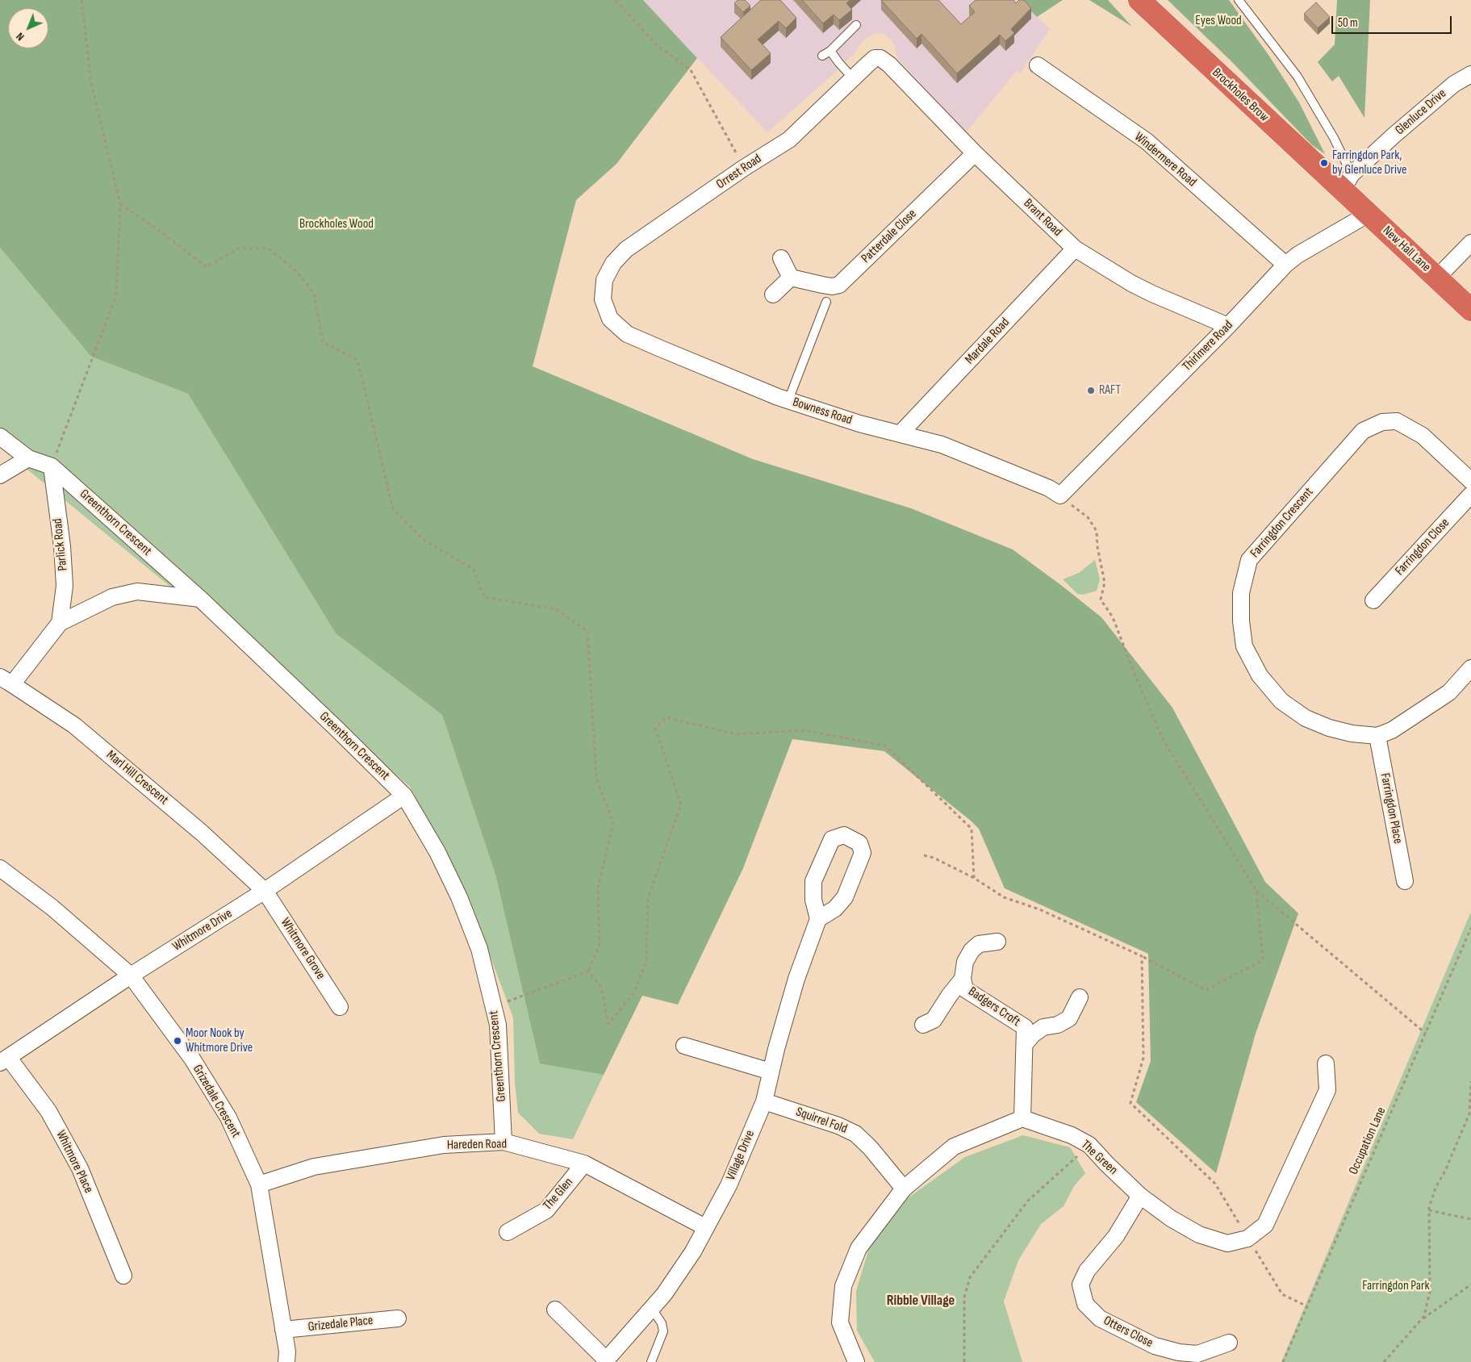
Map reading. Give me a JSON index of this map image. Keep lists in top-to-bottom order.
{
  "streets": {
    "highway": ["Brockholes Brow", "New Hall Lane"],
    "street": [
      "Glenluce Drive",
      "Windermere Road",
      "Orrest Road",
      "Brant Road",
      "Patterdale Close",
      "Mardale Road",
      "Thirlmere Road",
      "Bowness Road",
      "Greenthorn Crescent",
      "Farringdon Crescent",
      "Parlick Road",
      "Farringdon Close",
      "Marl Hill Crescent",
      "Farringdon Place",
      "Whitmore Drive",
      "Whitmore Grove",
      "Badgers Croft",
      "Grizedale Crescent",
      "Squirrel Fold",
      "Hareden Road",
      "Village Drive",
      "The Green",
      "Whitmore Place",
      "The Glen",
      "Grizedale Place",
      "Otters Close"
    ],
    "path": ["Occupation Lane"]
  },
  "crossings": [
    ["Brockholes Brow", "Glenluce Drive"],
    ["Brockholes Brow", "New Hall Lane"],
    ["Glenluce Drive", "New Hall Lane"],
    ["Windermere Road", "Thirlmere Road"],
    ["Orrest Road", "Brant Road"],
    ["Orrest Road", "Bowness Road"],
    ["Brant Road", "Patterdale Close"],
    ["Brant Road", "Mardale Road"],
    ["Brant Road", "Thirlmere Road"],
    ["New Hall Lane", "Thirlmere Road"],
    ["Mardale Road", "Bowness Road"],
    ["Thirlmere Road", "Bowness Road"],
    ["Greenthorn Crescent", "Parlick Road"],
    ["Greenthorn Crescent", "Whitmore Drive"],
    ["Greenthorn Crescent", "Hareden Road"],
    ["Farringdon Crescent", "Farringdon Place"],
    ["Marl Hill Crescent", "Whitmore Drive"],
    ["Marl Hill Crescent", "Whitmore Grove"],
    ["Whitmore Drive", "Whitmore Grove"],
    ["Whitmore Drive", "Grizedale Crescent"],
    ["Whitmore Drive", "Whitmore Place"],
    ["Badgers Croft", "The Green"],
    ["Grizedale Crescent", "Hareden Road"],
    ["Grizedale Crescent", "Grizedale Place"],
    ["Squirrel Fold", "Village Drive"],
    ["Hareden Road", "Village Drive"],
    ["Hareden Road", "The Glen"],
    ["The Green", "Otters Close"]
  ],
  "districts": ["Ribble Village"],
  "parks": ["Eyes Wood", "Brockholes Wood", "Farringdon Park"],
  "places": ["Farringdon Park, by Glenluce Drive", "RAFT", "Moor Nook by Whitmore Drive"],
  "scale_bar": "50 m",
  "north": "bottom left"
}
